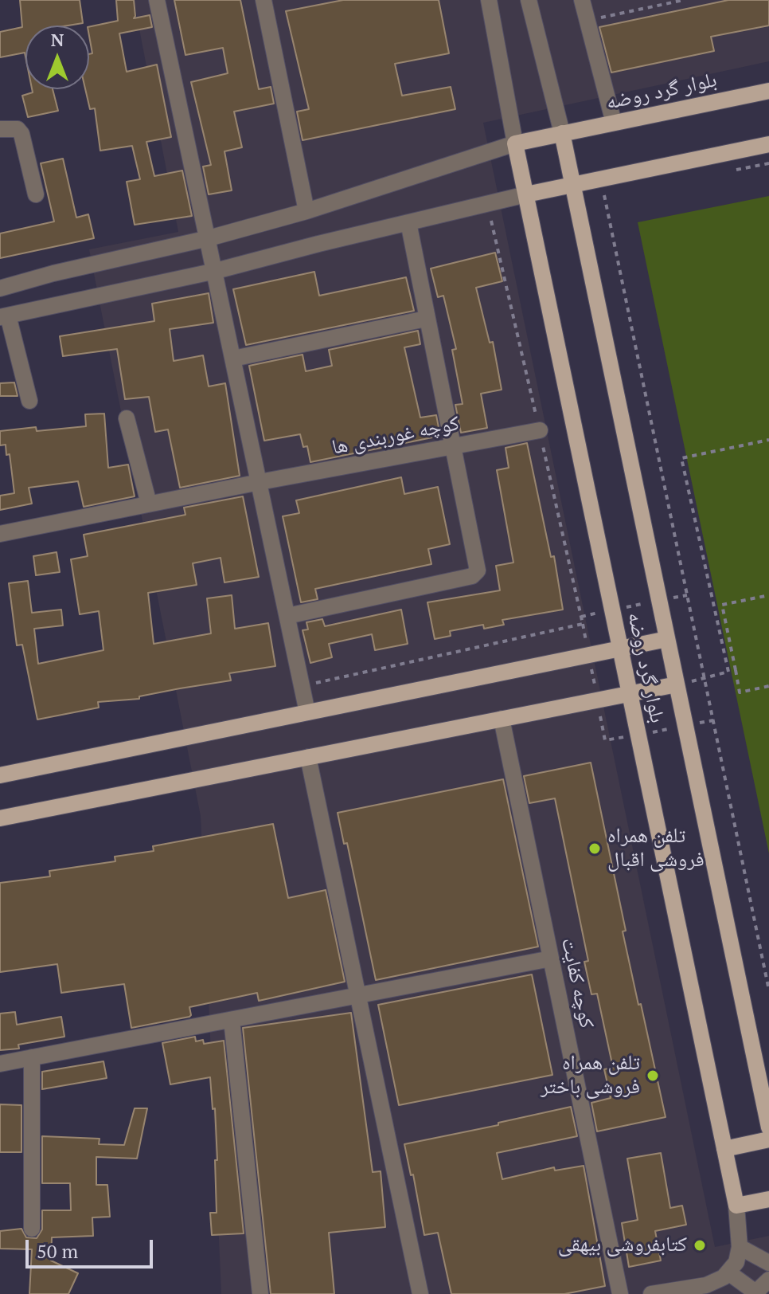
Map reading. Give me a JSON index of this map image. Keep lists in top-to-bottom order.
{
  "streets": {
    "main road": ["بلوار گرد روضه"],
    "street": ["کوچه غوربندی ها", "کوچه کفایت"]
  },
  "places": ["تلفن همراه فروشی اقبال", "تلفن همراه فروشی باختر", "کتابفروشی بیهقی"],
  "scale_bar": "50 m",
  "north": "top"
}
